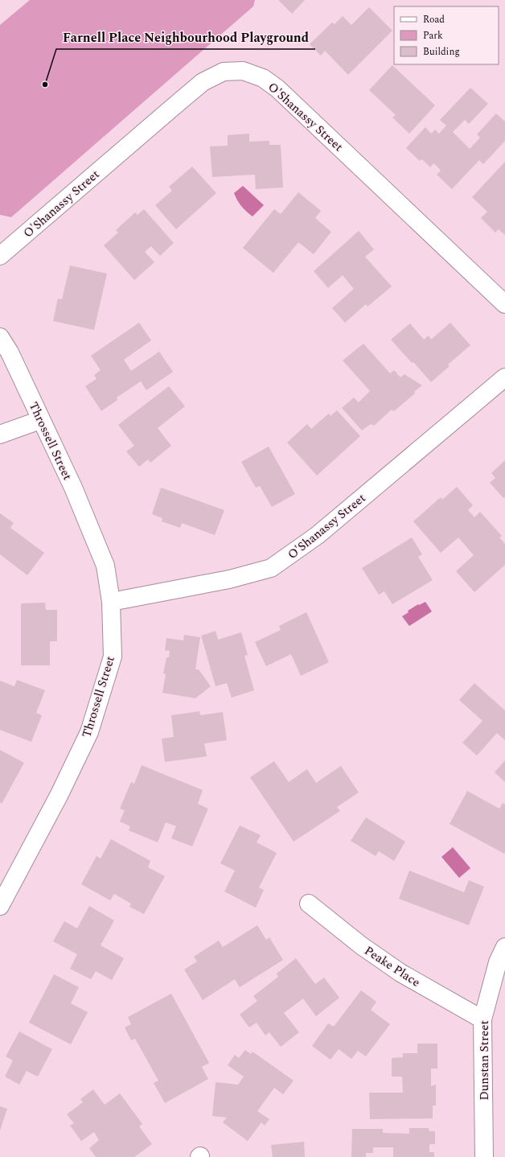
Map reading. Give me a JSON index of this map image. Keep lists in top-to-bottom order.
{
  "streets": {
    "street": [
      "O'Shanassy Street",
      "Throssell Street",
      "Peake Place",
      "Dunstan Street"
    ]
  },
  "crossings": [
    ["O'Shanassy Street", "Throssell Street"],
    ["Peake Place", "Dunstan Street"]
  ],
  "places": ["Farnell Place Neighbourhood Playground"],
  "legend": ["Road", "Park", "Building"]
}
